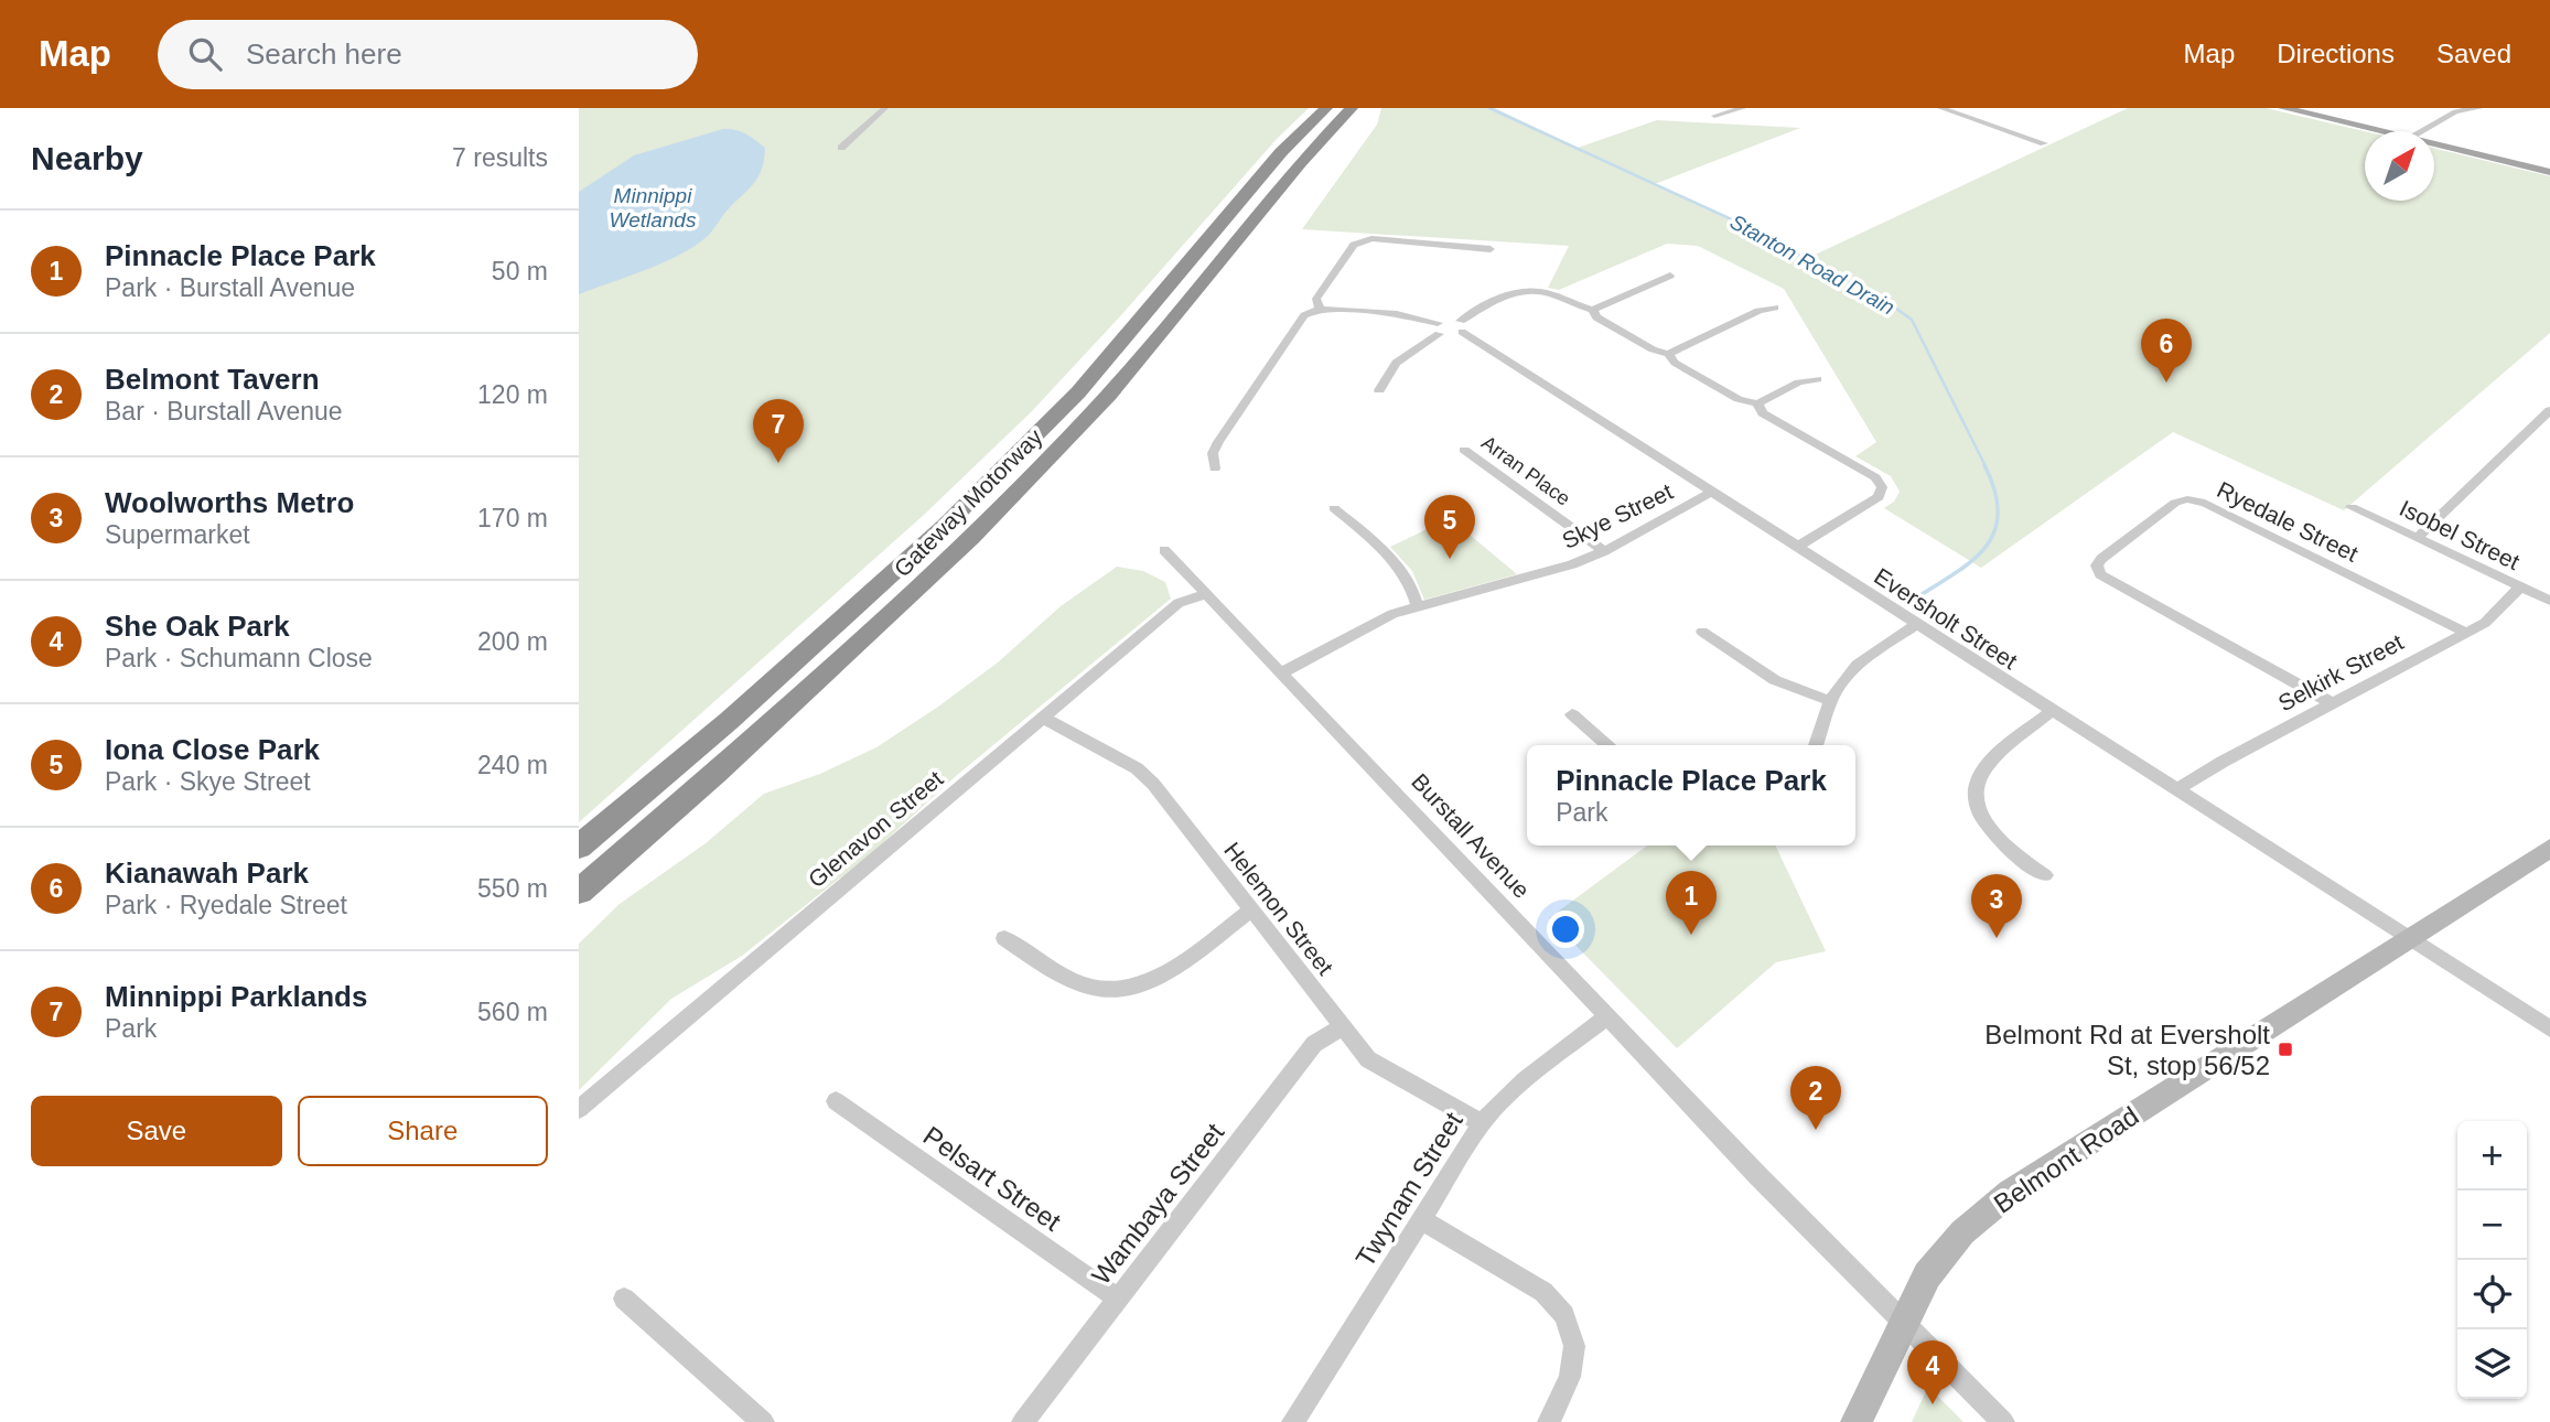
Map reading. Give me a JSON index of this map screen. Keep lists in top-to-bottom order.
{
  "streets": {
    "highway": ["Gateway Motorway"],
    "main road": ["Belmont Road"],
    "street": [
      "Arran Place",
      "Skye Street",
      "Ryedale Street",
      "Isobel Street",
      "Eversholt Street",
      "Selkirk Street",
      "Glenavon Street",
      "Burstall Avenue",
      "Helemon Street",
      "Pelsart Street",
      "Twynam Street",
      "Wambaya Street"
    ]
  },
  "crossings": [
    ["Arran Place", "Skye Street"],
    ["Skye Street", "Eversholt Street"],
    ["Skye Street", "Burstall Avenue"],
    ["Ryedale Street", "Selkirk Street"],
    ["Isobel Street", "Selkirk Street"],
    ["Eversholt Street", "Selkirk Street"],
    ["Eversholt Street", "Belmont Road"],
    ["Glenavon Street", "Burstall Avenue"],
    ["Glenavon Street", "Helemon Street"],
    ["Burstall Avenue", "Belmont Road"],
    ["Burstall Avenue", "Twynam Street"],
    ["Helemon Street", "Twynam Street"],
    ["Helemon Street", "Wambaya Street"],
    ["Pelsart Street", "Wambaya Street"]
  ],
  "water": ["Minnippi Wetlands", "Stanton Road Drain"],
  "places": {
    "transit": ["Belmont Rd at Eversholt St, stop 56/52"]
  },
  "north": "top right",
  "page": {
    "header": "Map",
    "search": "Search here",
    "nav": ["Map", "Directions", "Saved"],
    "heading": ["Nearby", "7 results"],
    "list": [
      {
        "mark": "1",
        "name": "Pinnacle Place Park",
        "note": "Park · Burstall Avenue",
        "value": "50 m"
      },
      {
        "mark": "2",
        "name": "Belmont Tavern",
        "note": "Bar · Burstall Avenue",
        "value": "120 m"
      },
      {
        "mark": "3",
        "name": "Woolworths Metro",
        "note": "Supermarket",
        "value": "170 m"
      },
      {
        "mark": "4",
        "name": "She Oak Park",
        "note": "Park · Schumann Close",
        "value": "200 m"
      },
      {
        "mark": "5",
        "name": "Iona Close Park",
        "note": "Park · Skye Street",
        "value": "240 m"
      },
      {
        "mark": "6",
        "name": "Kianawah Park",
        "note": "Park · Ryedale Street",
        "value": "550 m"
      },
      {
        "mark": "7",
        "name": "Minnippi Parklands",
        "note": "Park",
        "value": "560 m"
      }
    ],
    "pins": [
      "6",
      "7",
      "5",
      "1",
      "3",
      "2",
      "4"
    ],
    "popup": ["Pinnacle Place Park", "Park"],
    "buttons": ["Save", "Share"],
    "map_buttons": ["+", "−"]
  }
}
